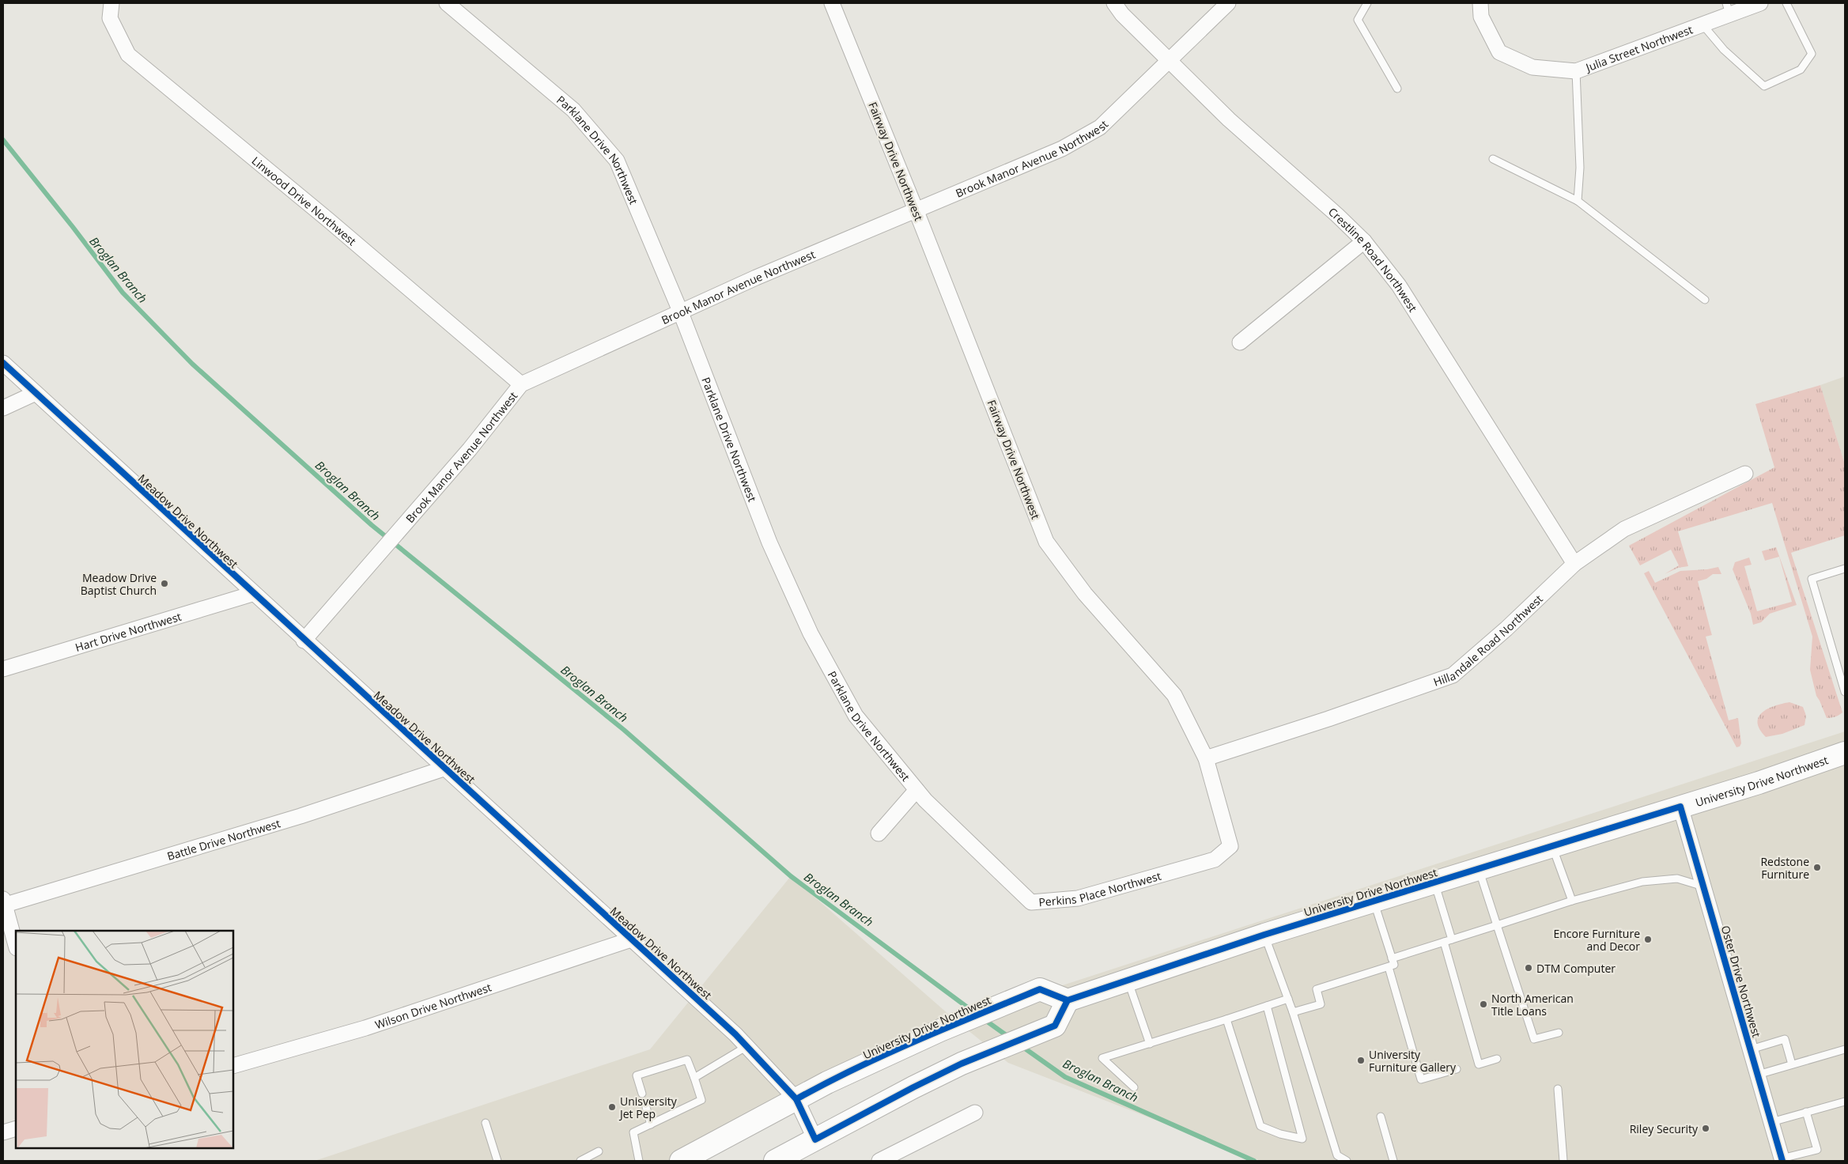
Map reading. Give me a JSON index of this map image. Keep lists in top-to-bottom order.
{
  "streets": {
    "highway": ["University Drive Northwest"],
    "street": [
      "Julia Street Northwest",
      "Parklane Drive Northwest",
      "Brook Manor Avenue Northwest",
      "Fairway Drive Northwest",
      "Linwood Drive Northwest",
      "Crestline Road Northwest",
      "Meadow Drive Northwest",
      "Hart Drive Northwest",
      "Hillandale Road Northwest",
      "Battle Drive Northwest",
      "Perkins Place Northwest",
      "Oster Drive Northwest",
      "Wilson Drive Northwest"
    ]
  },
  "crossings": [
    ["Parklane Drive Northwest", "Brook Manor Avenue Northwest"],
    ["Parklane Drive Northwest", "Perkins Place Northwest"],
    ["Brook Manor Avenue Northwest", "Fairway Drive Northwest"],
    ["Brook Manor Avenue Northwest", "Linwood Drive Northwest"],
    ["Brook Manor Avenue Northwest", "Crestline Road Northwest"],
    ["Brook Manor Avenue Northwest", "Meadow Drive Northwest"],
    ["Fairway Drive Northwest", "Hillandale Road Northwest"],
    ["Fairway Drive Northwest", "Perkins Place Northwest"],
    ["Crestline Road Northwest", "Hillandale Road Northwest"],
    ["Meadow Drive Northwest", "Hart Drive Northwest"],
    ["Meadow Drive Northwest", "University Drive Northwest"],
    ["Meadow Drive Northwest", "Battle Drive Northwest"],
    ["Meadow Drive Northwest", "Wilson Drive Northwest"],
    ["University Drive Northwest", "Oster Drive Northwest"]
  ],
  "water": ["Broglan Branch"],
  "places": [
    "Meadow Drive Baptist Church",
    "Redstone Furniture",
    "Encore Furniture and Decor",
    "DTM Computer",
    "North American Title Loans",
    "University Furniture Gallery",
    "Unisversity Jet Pep",
    "Riley Security"
  ]
}
